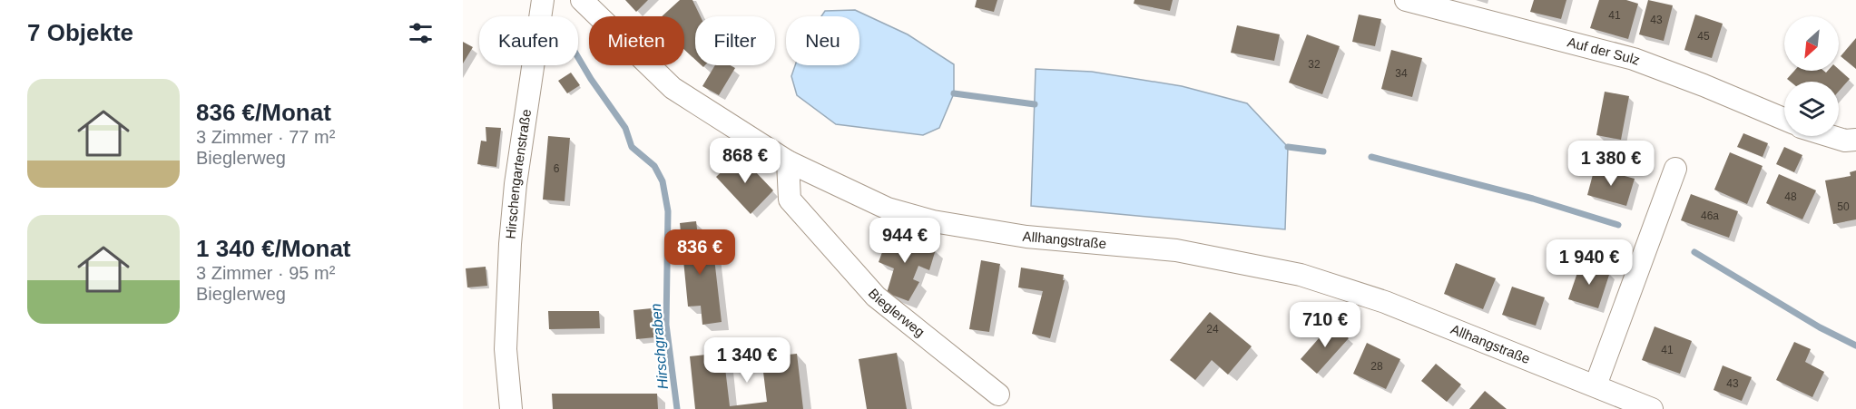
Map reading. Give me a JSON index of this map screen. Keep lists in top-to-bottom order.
{
  "streets": {
    "street": [
      "Auf der Sulz",
      "Hirschengartenstraße",
      "Allhangstraße",
      "Bieglerweg"
    ]
  },
  "crossings": [
    ["Allhangstraße", "Bieglerweg"]
  ],
  "water": ["Hirschgraben"],
  "house_numbers": [
    "41",
    "43",
    "45",
    "32",
    "34",
    "6",
    "48",
    "50",
    "46a",
    "24",
    "41",
    "28",
    "43"
  ],
  "north": "bottom left",
  "page": {
    "heading": "7 Objekte",
    "chip": [
      "Kaufen",
      "Mieten",
      "Filter",
      "Neu"
    ],
    "list": [
      {
        "name": "836 €/Monat",
        "note": "3 Zimmer · 77 m² · Bieglerweg"
      },
      {
        "name": "1 340 €/Monat",
        "note": "3 Zimmer · 95 m² · Bieglerweg"
      }
    ],
    "price": [
      "868 €",
      "1 380 €",
      "944 €",
      "836 €",
      "1 940 €",
      "710 €",
      "1 340 €"
    ]
  }
}
